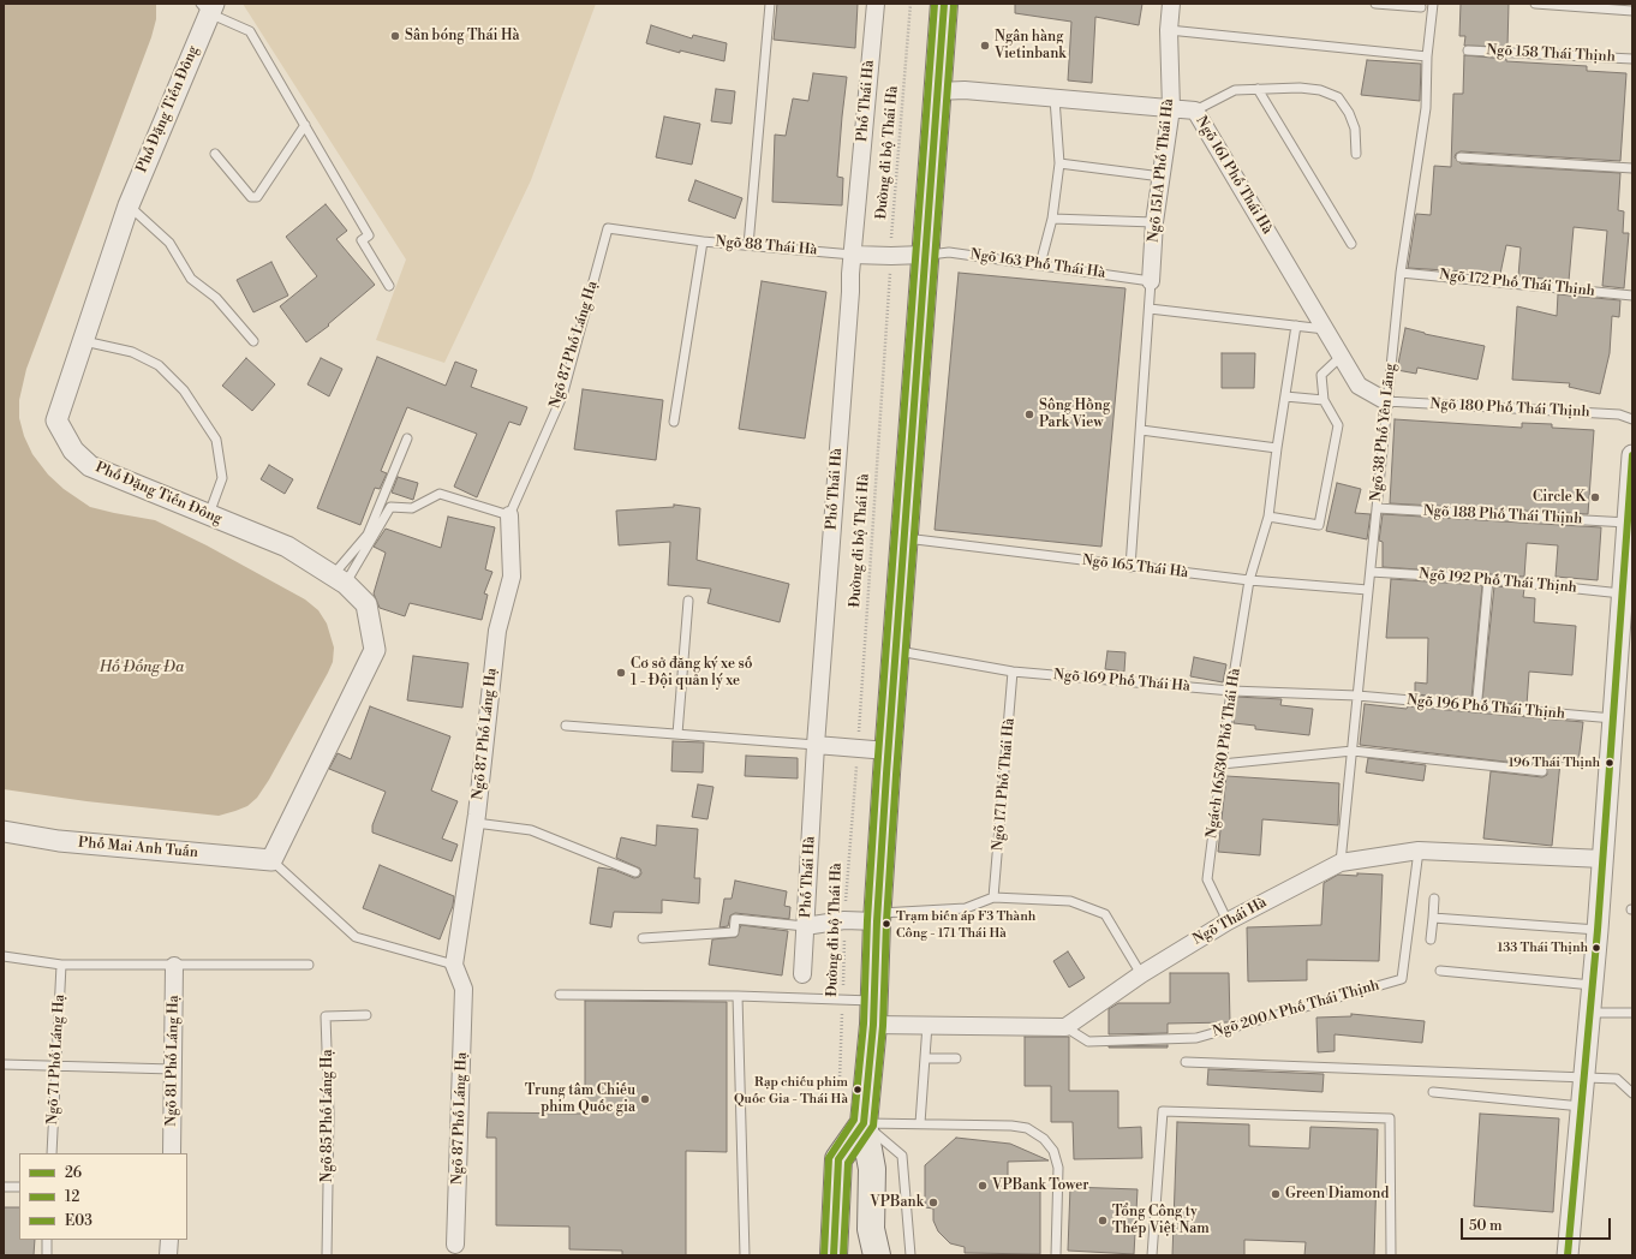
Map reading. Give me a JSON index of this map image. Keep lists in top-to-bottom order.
{
  "streets": {
    "street": [
      "Phố Thái Hà",
      "Phố Đặng Tiến Đông",
      "Ngõ 151A Phố Thái Hà",
      "Ngõ 161 Phố Thái Hà",
      "Ngõ 88 Thái Hà",
      "Ngõ 87 Phố Láng Hạ",
      "Phố Mai Anh Tuấn",
      "Ngõ Thái Hà",
      "Ngõ 81 Phố Láng Hạ"
    ],
    "lane": [
      "Ngõ 158 Thái Thịnh",
      "Ngõ 163 Phố Thái Hà",
      "Ngõ 172 Phố Thái Thịnh",
      "Ngõ 180 Phố Thái Thịnh",
      "Ngõ 38 Phố Yên Lãng",
      "Ngõ 188 Phố Thái Thịnh",
      "Ngõ 165 Thái Hà",
      "Ngõ 192 Phố Thái Thịnh",
      "Ngõ 169 Phố Thái Hà",
      "Ngõ 196 Phố Thái Thịnh",
      "Ngách 165/30 Phố Thái Hà",
      "Ngõ 171 Phố Thái Hà",
      "Ngõ 200A Phố Thái Thịnh",
      "Ngõ 71 Phố Láng Hạ",
      "Ngõ 85 Phố Láng Hạ"
    ],
    "path": ["Đường đi bộ Thái Hà"]
  },
  "crossings": [
    ["Phố Thái Hà", "Ngõ 88 Thái Hà"],
    ["Phố Đặng Tiến Đông", "Phố Mai Anh Tuấn"],
    ["Đường đi bộ Thái Hà", "Ngõ 88 Thái Hà"],
    ["Ngõ 151A Phố Thái Hà", "Ngõ 161 Phố Thái Hà"],
    ["Ngõ 151A Phố Thái Hà", "Ngõ 163 Phố Thái Hà"],
    ["Ngõ 161 Phố Thái Hà", "Ngõ 180 Phố Thái Thịnh"],
    ["Ngõ 161 Phố Thái Hà", "Ngõ 38 Phố Yên Lãng"],
    ["Ngõ 88 Thái Hà", "Ngõ 163 Phố Thái Hà"],
    ["Ngõ 88 Thái Hà", "Ngõ 87 Phố Láng Hạ"],
    ["Ngõ 172 Phố Thái Thịnh", "Ngõ 38 Phố Yên Lãng"],
    ["Ngõ 180 Phố Thái Thịnh", "Ngõ 38 Phố Yên Lãng"],
    ["Ngõ 38 Phố Yên Lãng", "Ngõ 188 Phố Thái Thịnh"],
    ["Ngõ 38 Phố Yên Lãng", "Ngõ 165 Thái Hà"],
    ["Ngõ 38 Phố Yên Lãng", "Ngõ 192 Phố Thái Thịnh"],
    ["Ngõ 38 Phố Yên Lãng", "Ngõ 169 Phố Thái Hà"],
    ["Ngõ 38 Phố Yên Lãng", "Ngõ 196 Phố Thái Thịnh"],
    ["Ngõ 38 Phố Yên Lãng", "Ngõ Thái Hà"],
    ["Ngõ 165 Thái Hà", "Ngách 165/30 Phố Thái Hà"],
    ["Ngõ 169 Phố Thái Hà", "Ngõ 196 Phố Thái Thịnh"],
    ["Ngõ 169 Phố Thái Hà", "Ngách 165/30 Phố Thái Hà"],
    ["Ngõ 169 Phố Thái Hà", "Ngõ 171 Phố Thái Hà"],
    ["Ngách 165/30 Phố Thái Hà", "Ngõ Thái Hà"],
    ["Ngõ Thái Hà", "Ngõ 200A Phố Thái Thịnh"]
  ],
  "water": ["Hố Đống Đa"],
  "places": [
    "Sân bóng Thái Hà",
    "Ngân hàng Vietinbank",
    "Sông Hồng Park View",
    "Circle K",
    "Cơ sở đăng ký xe số 1 - Đội quản lý xe",
    "196 Thái Thịnh",
    "Trạm biến áp F3 Thành Công - 171 Thái Hà",
    "133 Thái Thịnh",
    "Rạp chiếu phim Quốc Gia - Thái Hà",
    "Trung tâm Chiếu phim Quốc gia",
    "VPBank Tower",
    "Green Diamond",
    "VPBank",
    "Tổng Công ty Thép Việt Nam"
  ],
  "lines": ["transit line 26", "transit line E03", "transit line 12"],
  "legend": ["26", "12", "E03"],
  "scale_bar": "50 m"
}
